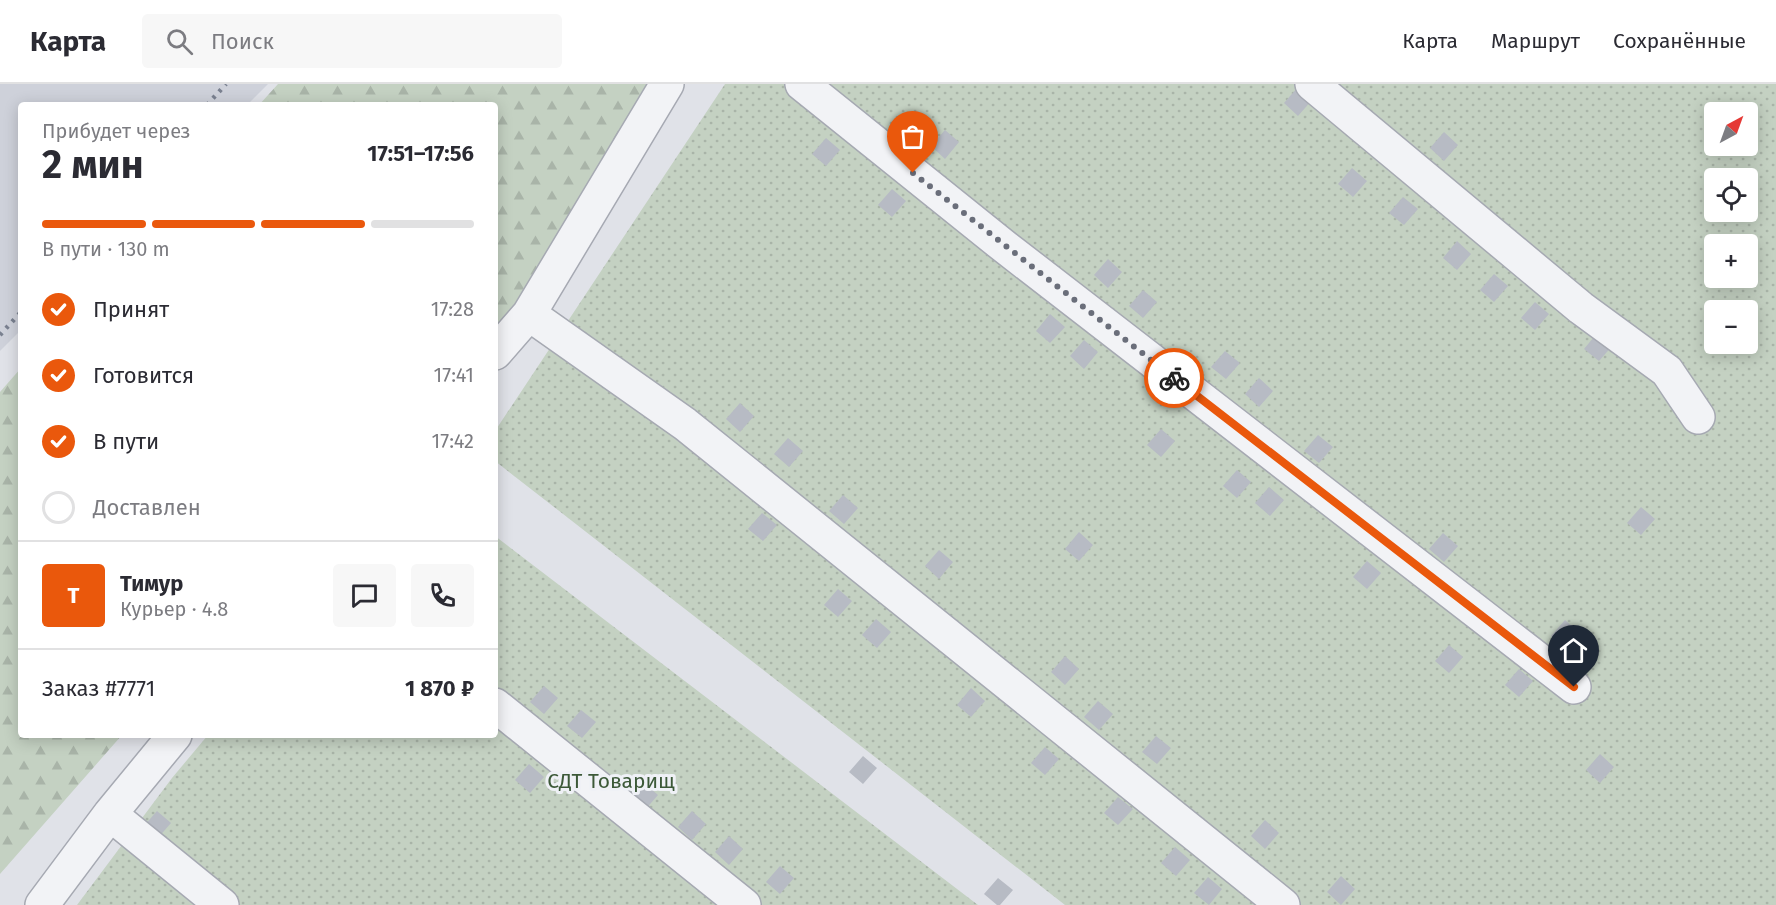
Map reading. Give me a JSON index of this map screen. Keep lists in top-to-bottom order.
{
  "parks": ["СДТ Товарищ"],
  "north": "top right",
  "page": {
    "header": "Карта",
    "search": "Поиск",
    "nav": ["Карта", "Маршрут", "Сохранённые"],
    "map_buttons": ["+", "−"],
    "heading": ["2 мин", "Прибудет через", "17:51–17:56"],
    "panel": [
      "Тимур",
      "Курьер · 4.8",
      "Заказ #7771",
      "1 870 ₽"
    ],
    "bar": "В пути · 130 m",
    "list": [
      ["Принят", "17:28"],
      ["Готовится", "17:41"],
      ["В пути", "17:42"],
      "Доставлен"
    ],
    "round": "Т"
  }
}
